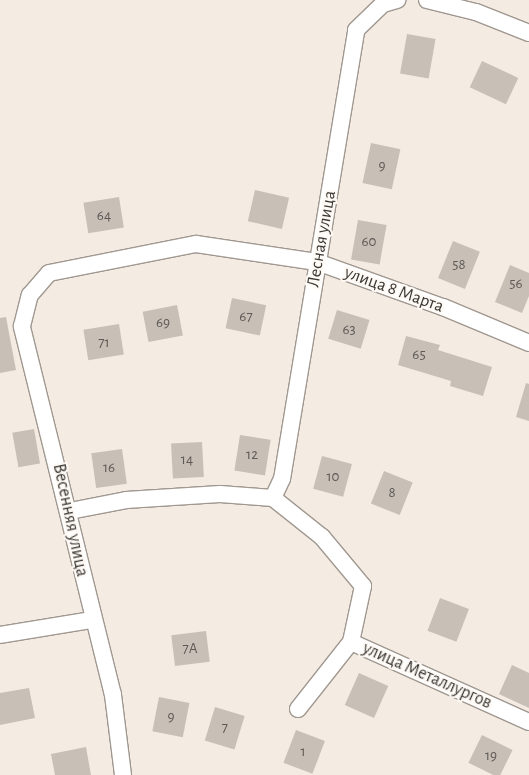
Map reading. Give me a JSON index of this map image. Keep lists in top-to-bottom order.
{
  "streets": {
    "street": [
      "Лесная улица",
      "улица 8 Марта",
      "Весенняя улица",
      "улица Металлургов"
    ]
  },
  "crossings": [
    ["Лесная улица", "улица 8 Марта"],
    ["Лесная улица", "улица Металлургов"],
    ["улица 8 Марта", "Весенняя улица"]
  ],
  "house_numbers": [
    "9",
    "64",
    "60",
    "58",
    "56",
    "67",
    "69",
    "63",
    "71",
    "65",
    "12",
    "14",
    "16",
    "10",
    "8",
    "7А",
    "9",
    "7",
    "1",
    "19"
  ]
}
